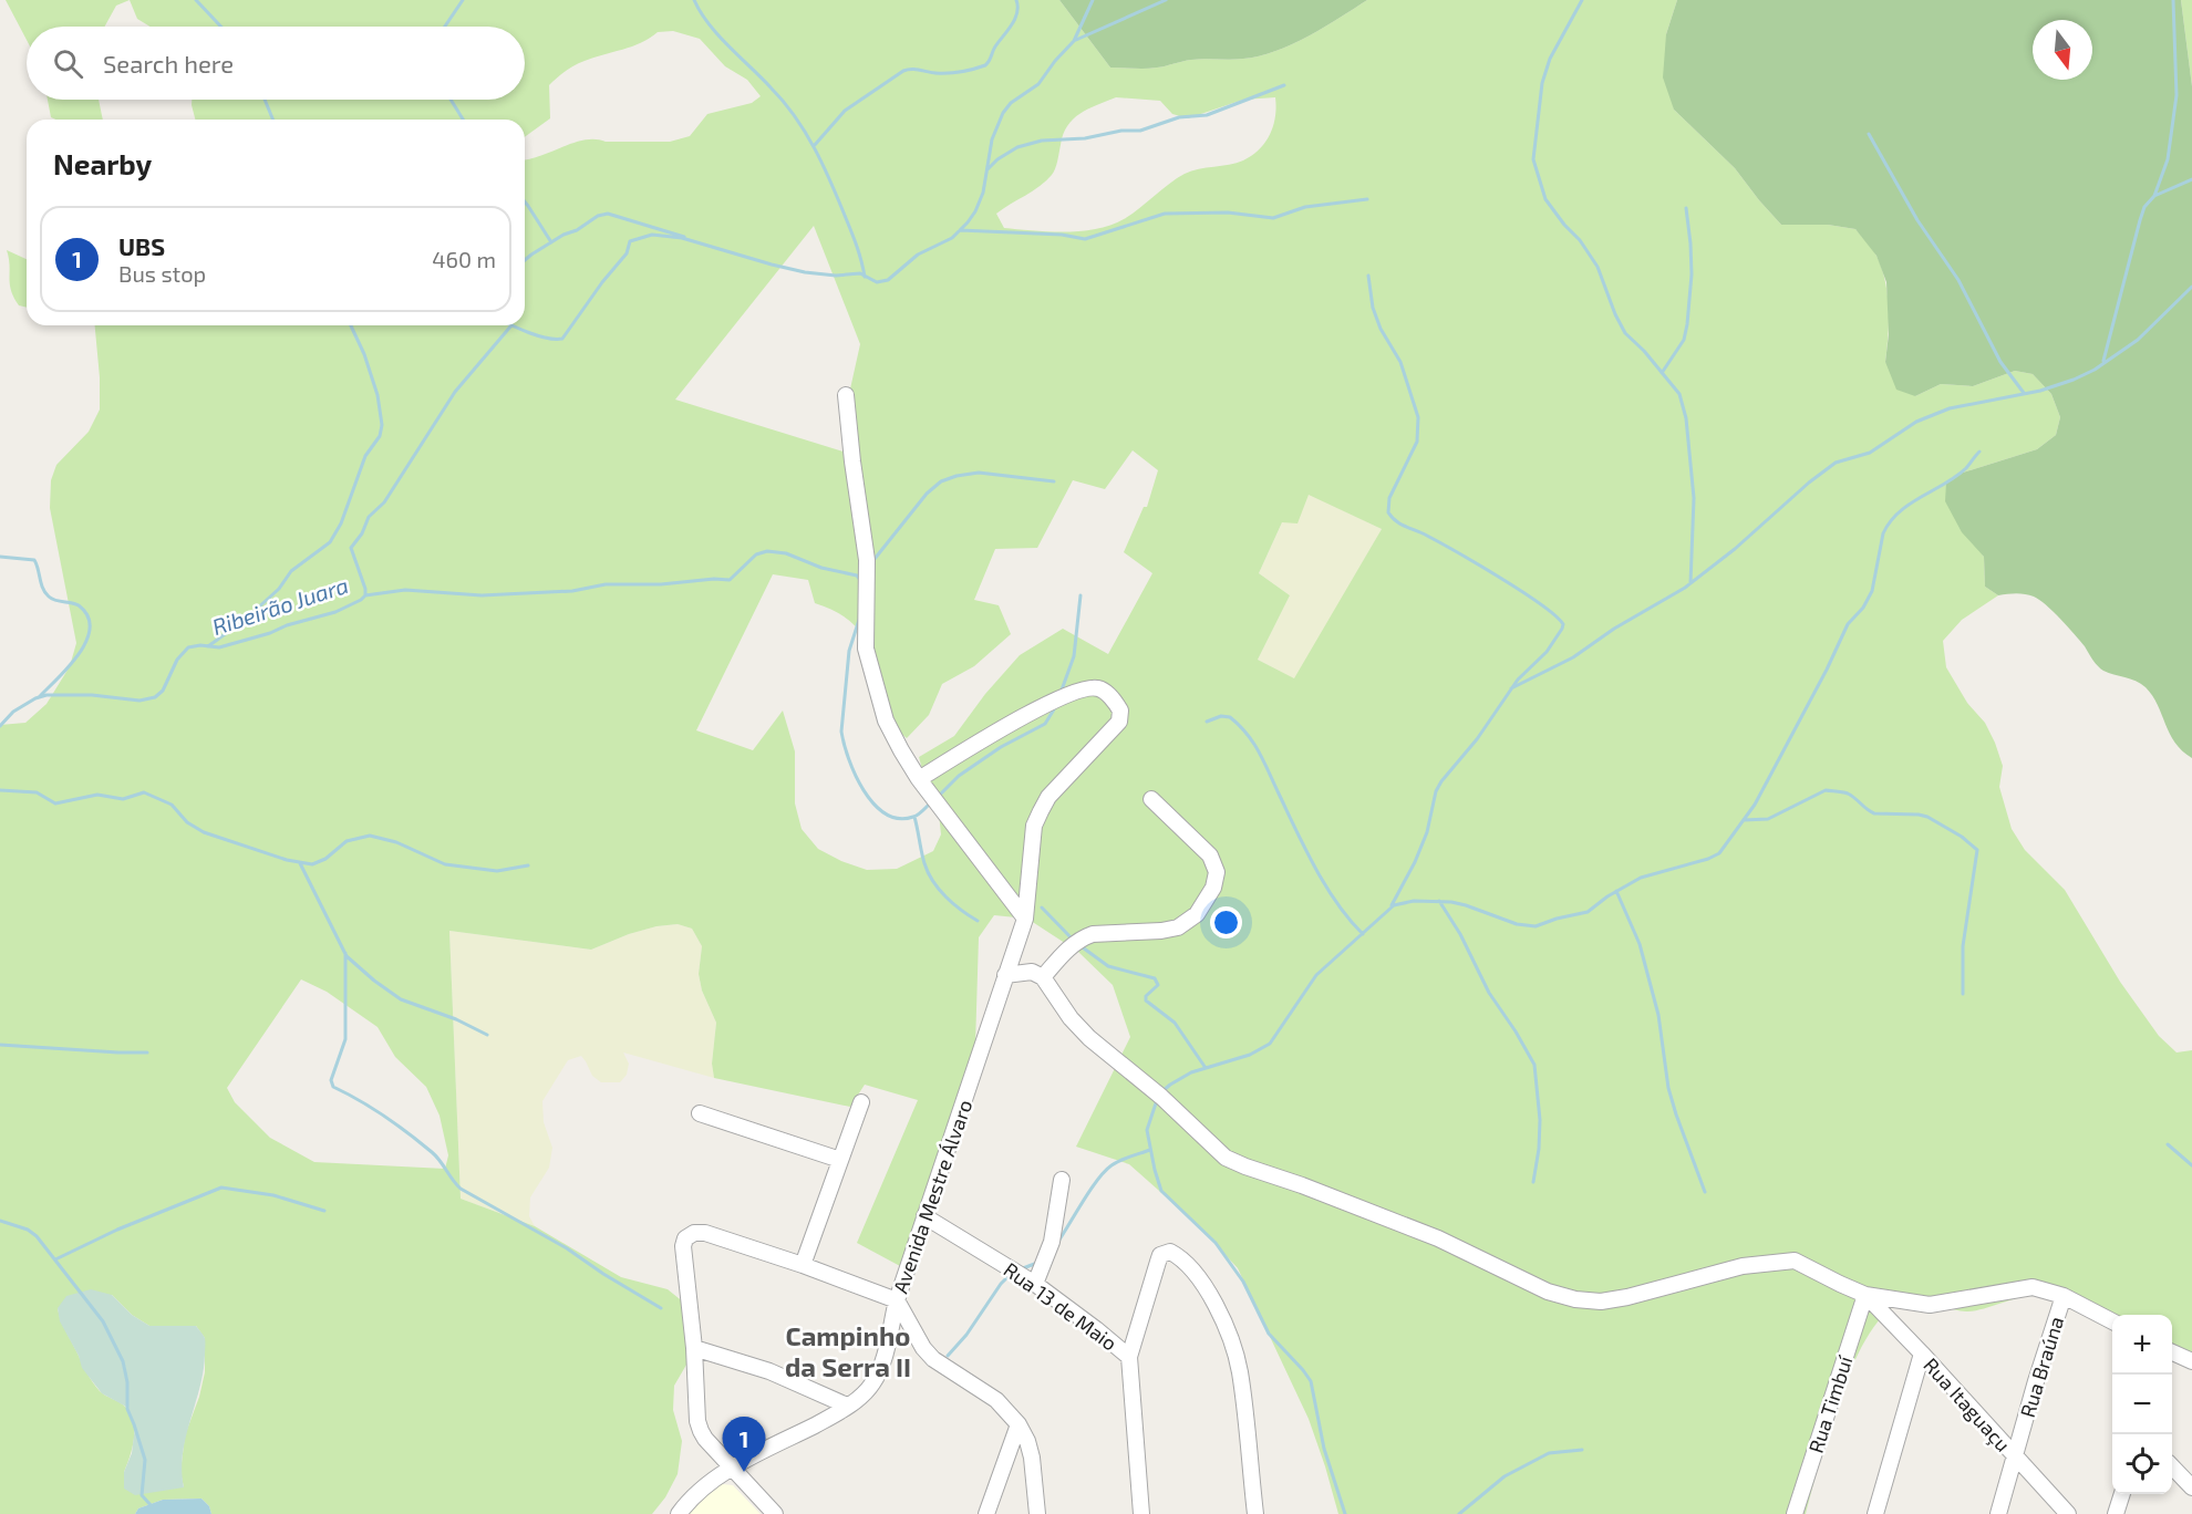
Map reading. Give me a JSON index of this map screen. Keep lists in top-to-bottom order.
{
  "streets": {
    "street": [
      "Avenida Mestre Álvaro",
      "Rua 13 de Maio",
      "Rua Braúna",
      "Rua Timbuí",
      "Rua Itaguaçu"
    ]
  },
  "crossings": [
    ["Avenida Mestre Álvaro", "Rua 13 de Maio"],
    ["Rua Braúna", "Rua Itaguaçu"],
    ["Rua Timbuí", "Rua Itaguaçu"]
  ],
  "districts": ["Campinho da Serra II"],
  "water": ["Ribeirão Juara"],
  "north": "bottom",
  "page": {
    "search": "Search here",
    "heading": "Nearby",
    "list": [
      {
        "mark": "1",
        "name": "UBS",
        "note": "Bus stop",
        "value": "460 m"
      }
    ],
    "map_buttons": ["+", "−"],
    "pins": "1"
  }
}
